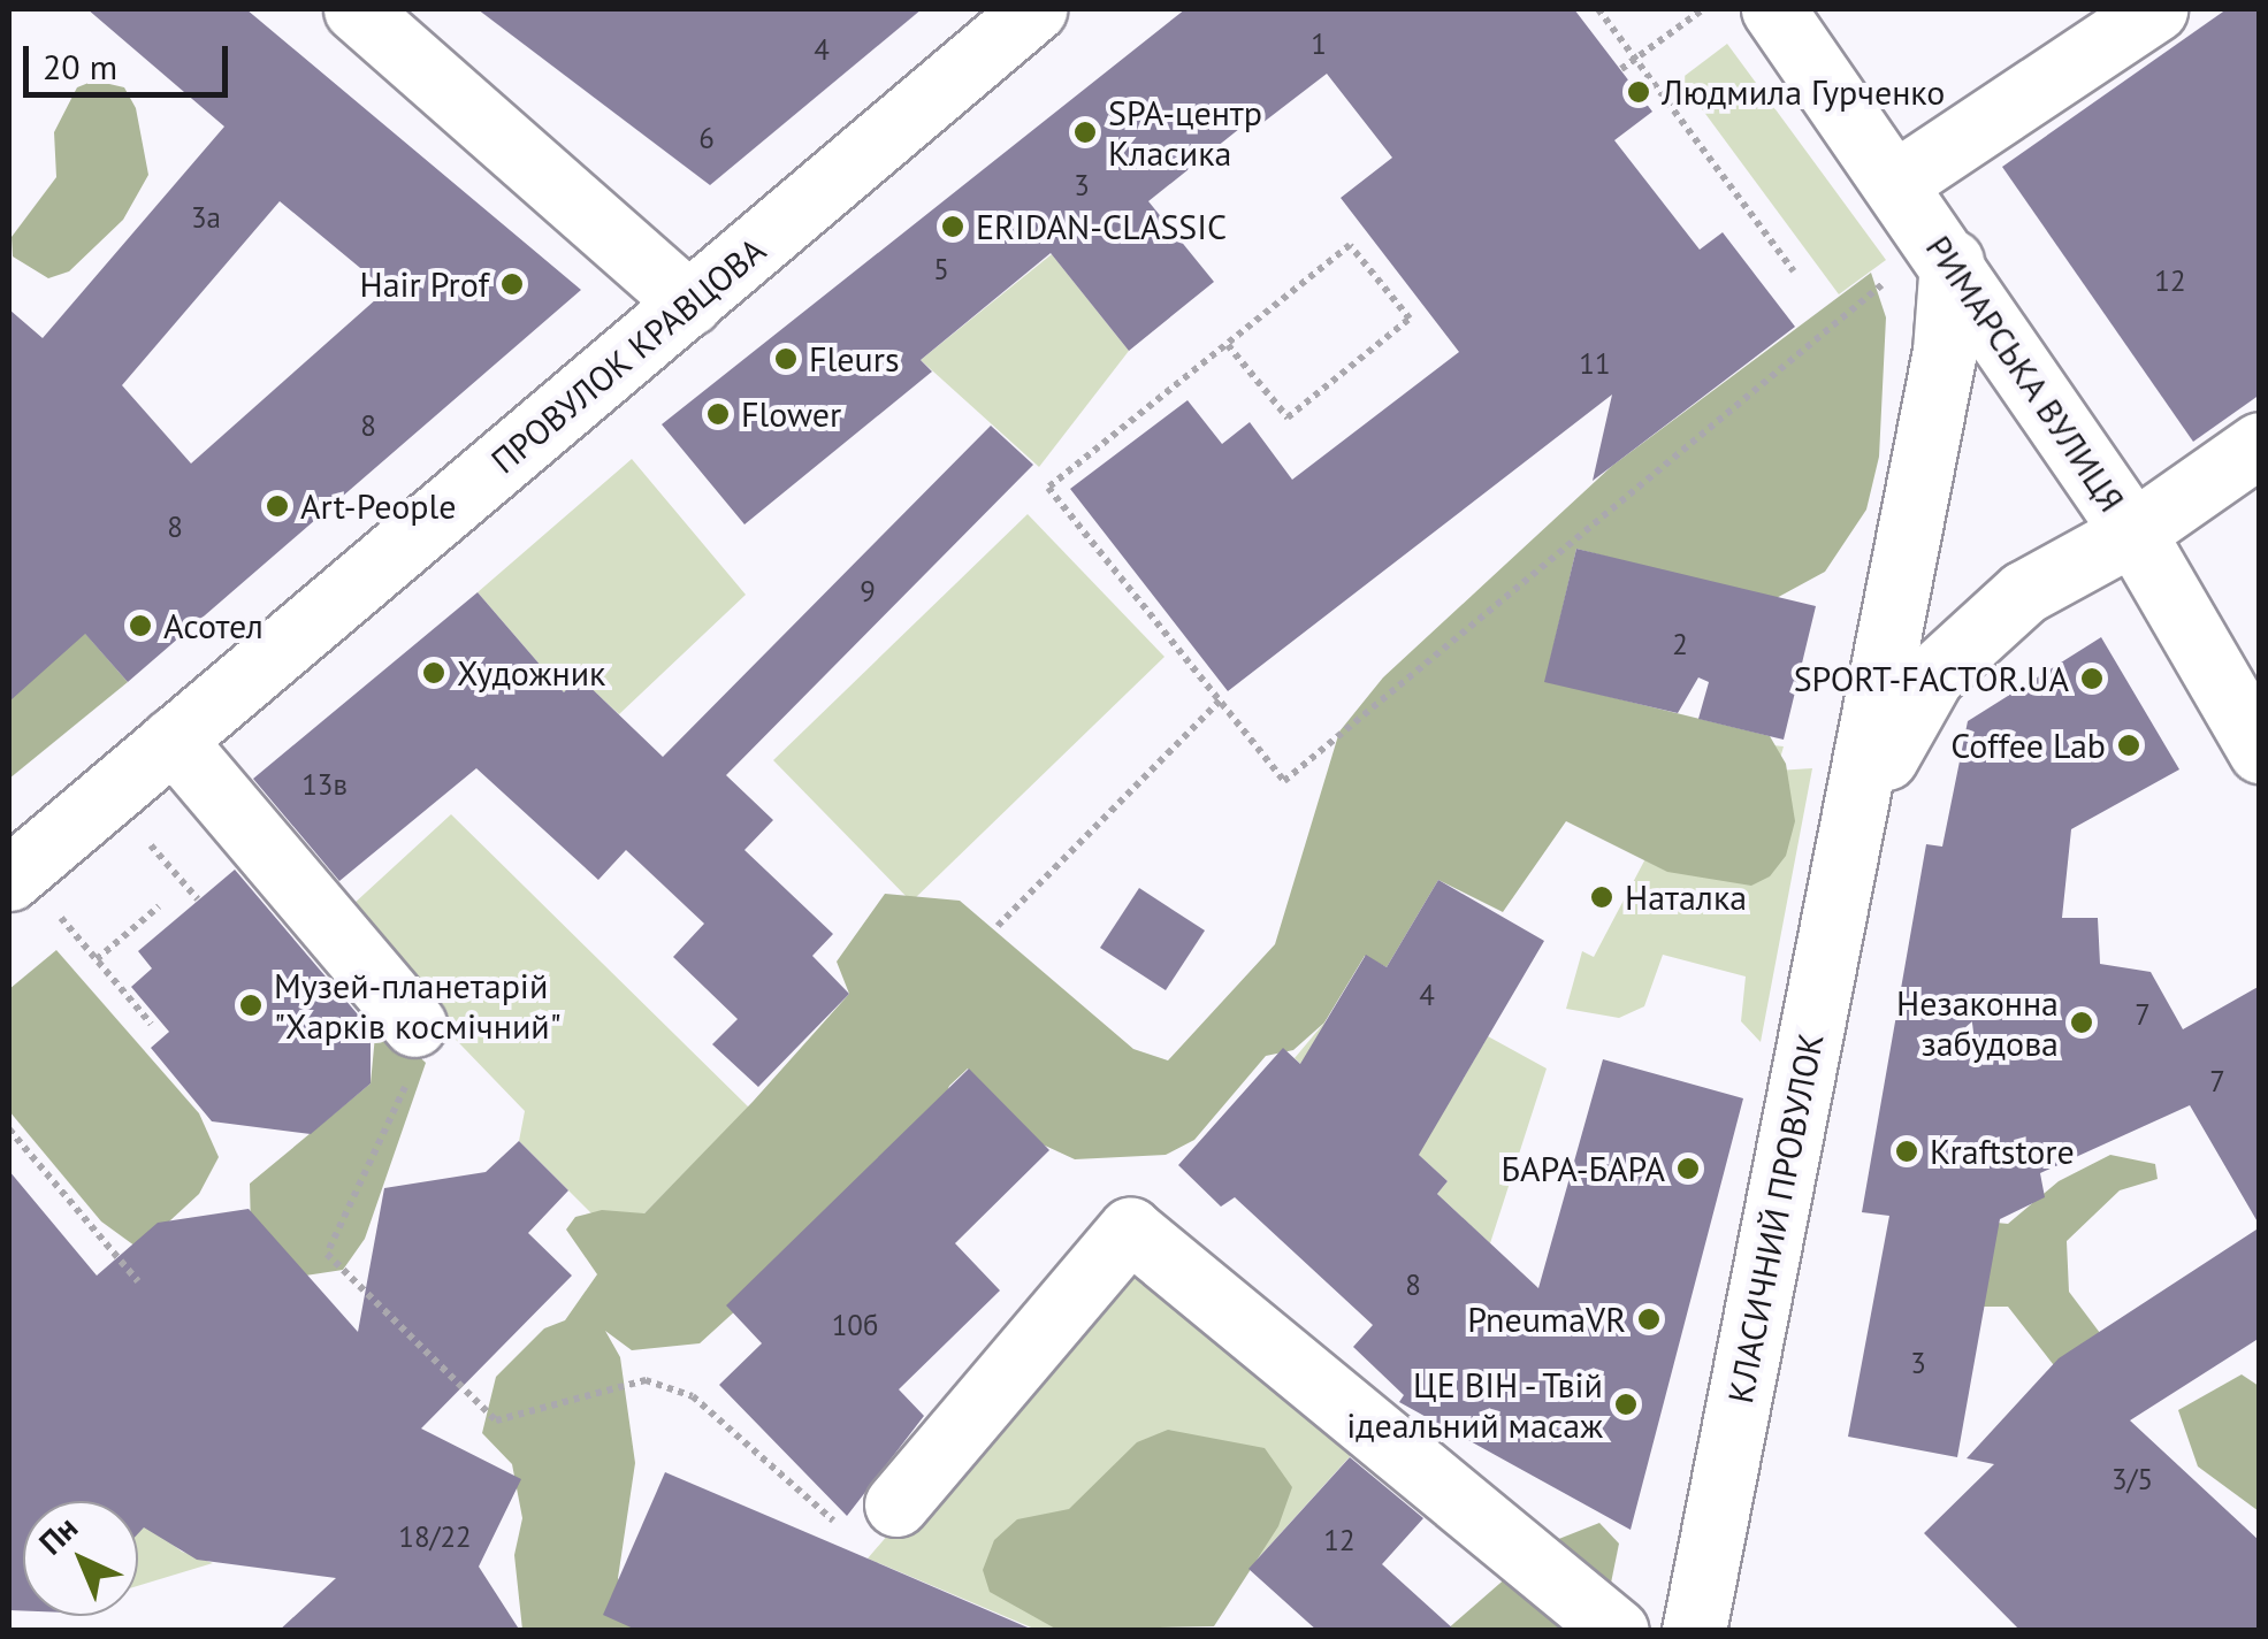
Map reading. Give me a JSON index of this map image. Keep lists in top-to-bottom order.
{
  "streets": {
    "street": ["ПРОВУЛОК КРАВЦОВА", "РИМАРСЬКА ВУЛИЦЯ", "КЛАСИЧНИЙ ПРОВУЛОК"]
  },
  "crossings": [
    ["РИМАРСЬКА ВУЛИЦЯ", "КЛАСИЧНИЙ ПРОВУЛОК"]
  ],
  "places": [
    "Людмила Гурченко",
    "SРА-центр Класика",
    "ERIDAN-CLASSIC",
    "Hair Prof",
    "Fleurs",
    "Flower",
    "Art-People",
    "Асотел",
    "Художник",
    "SPORT-FACTOR.UA",
    "Coffee Lab",
    "Наталка",
    "Музей-планетарій \"Харків космічний\"",
    "Незаконна забудова",
    "Kraftstore",
    "БАРА-БАРА",
    "PneumaVR",
    "ЦЕ ВІН - Твій ідеальний масаж"
  ],
  "house_numbers": [
    "1",
    "4",
    "6",
    "3",
    "3а",
    "5",
    "12",
    "11",
    "8",
    "8",
    "9",
    "2",
    "13в",
    "4",
    "7",
    "7",
    "8",
    "10б",
    "3",
    "3/5",
    "18/22",
    "12"
  ],
  "scale_bar": "20 m",
  "north": "top left"
}
